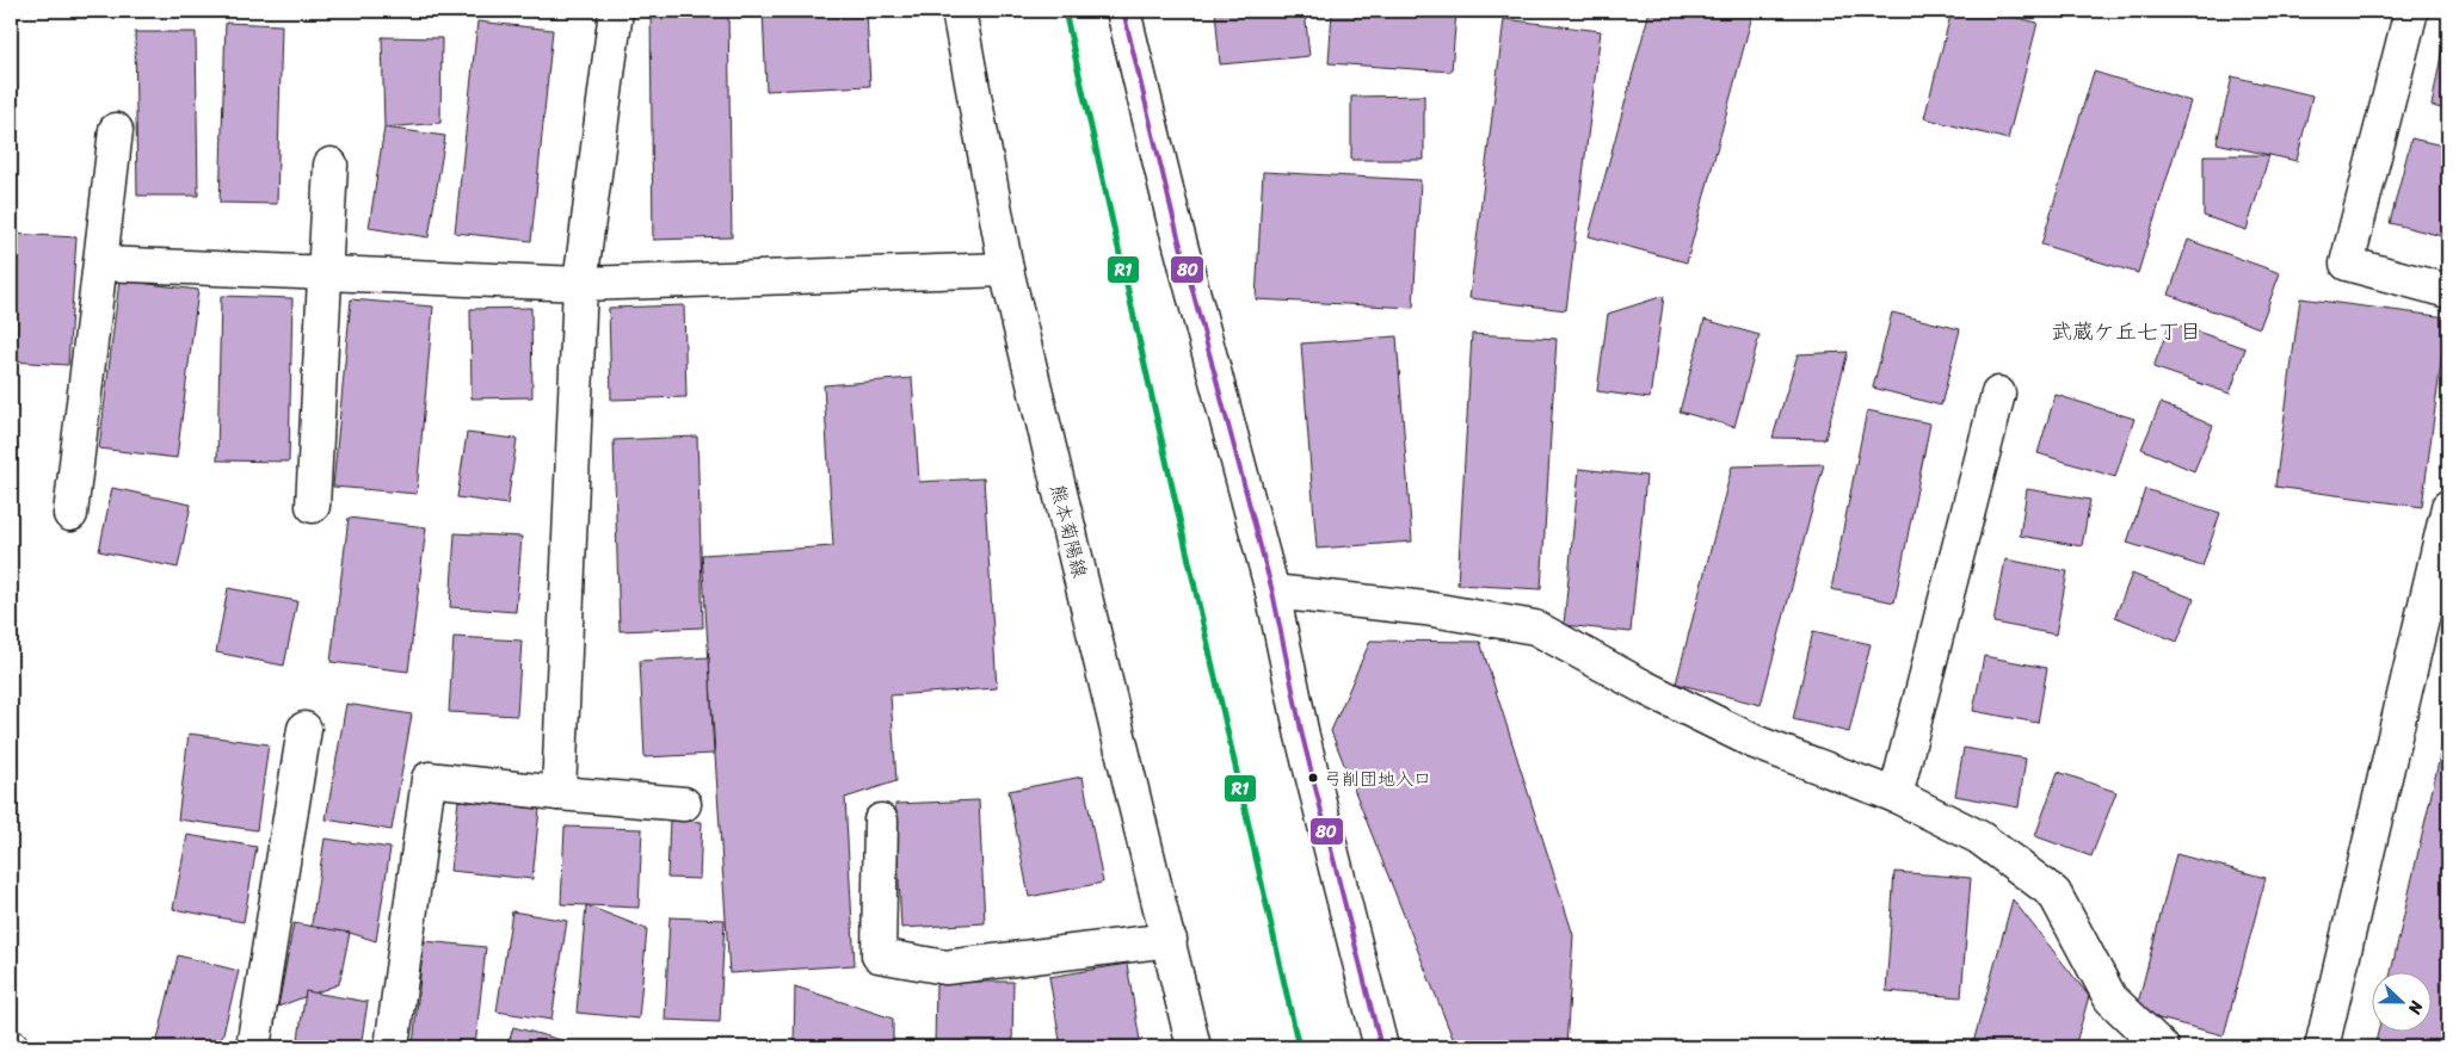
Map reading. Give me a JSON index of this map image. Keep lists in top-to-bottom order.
{
  "streets": {
    "street": ["熊本菊陽線"]
  },
  "districts": ["武蔵ケ丘七丁目"],
  "places": ["弓削団地入口"],
  "lines": ["transit line R1", "transit line 80"],
  "north": "right"
}
